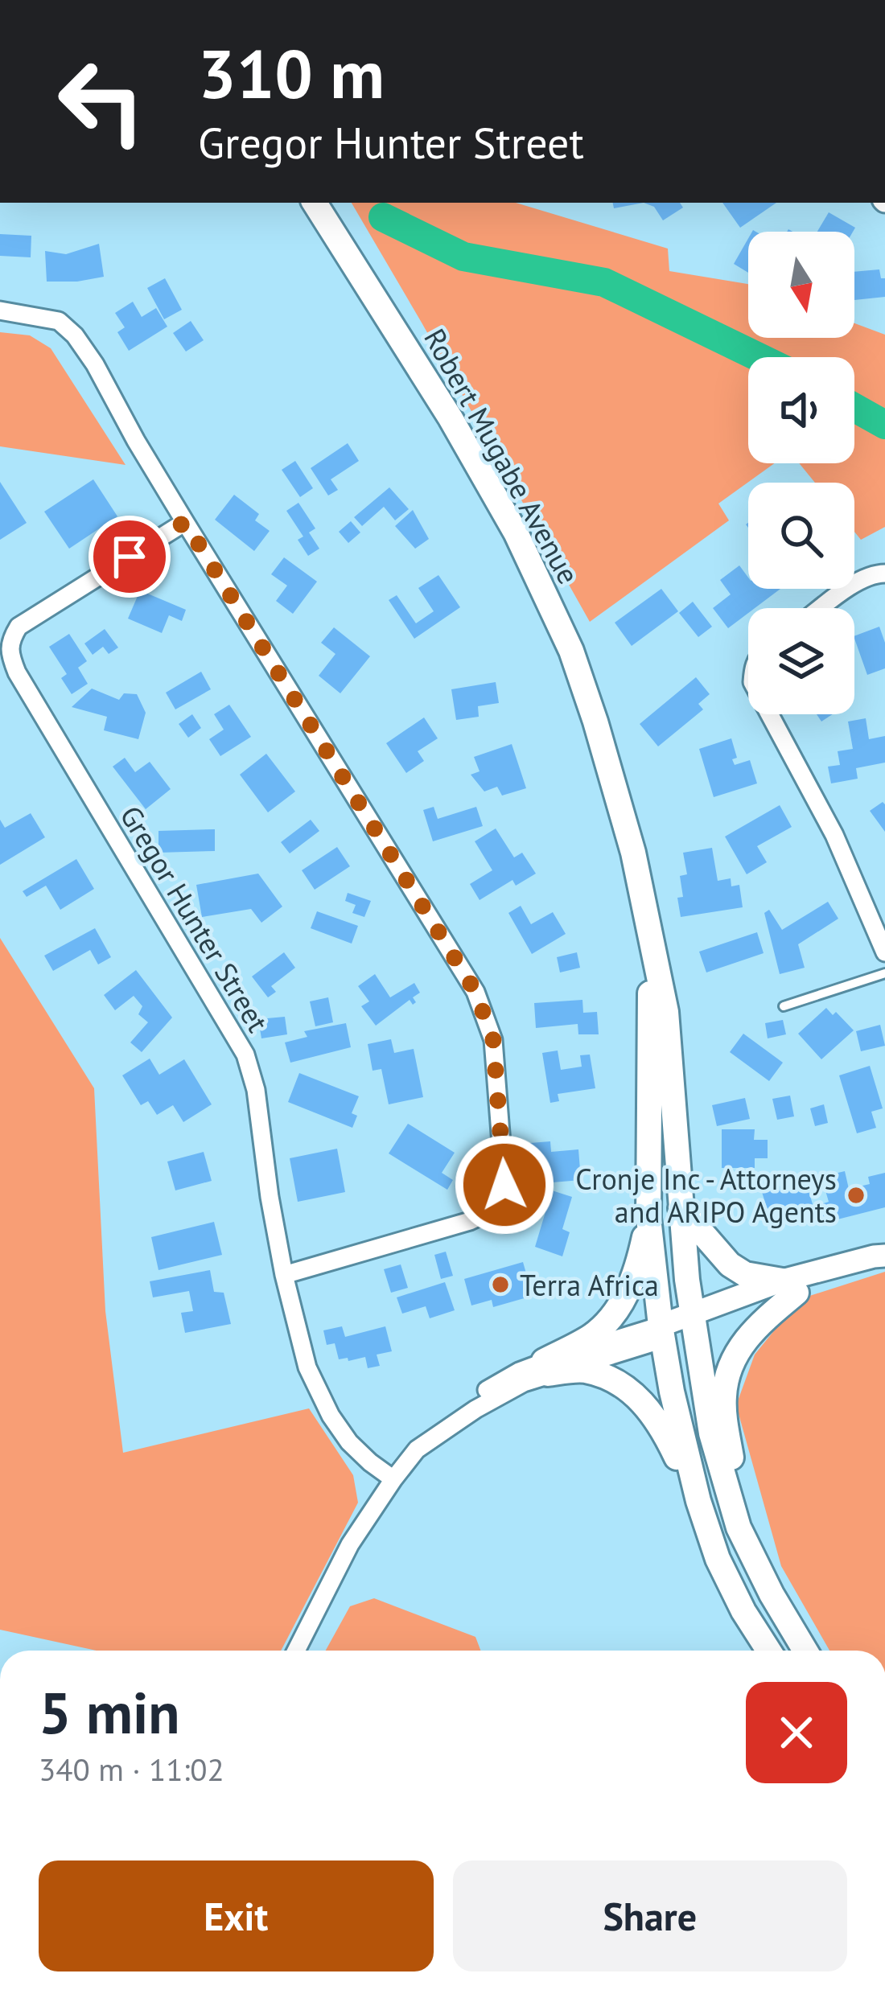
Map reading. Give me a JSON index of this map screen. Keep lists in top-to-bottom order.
{
  "streets": {
    "main road": ["Robert Mugabe Avenue"],
    "street": ["Gregor Hunter Street"]
  },
  "places": ["Cronje Inc - Attorneys and ARIPO Agents", "Terra Africa"],
  "north": "bottom",
  "page": {
    "turn": ["310 m", "Gregor Hunter Street"],
    "heading": ["5 min", "340 m · 11:02"],
    "buttons": ["Exit", "Share"]
  }
}
